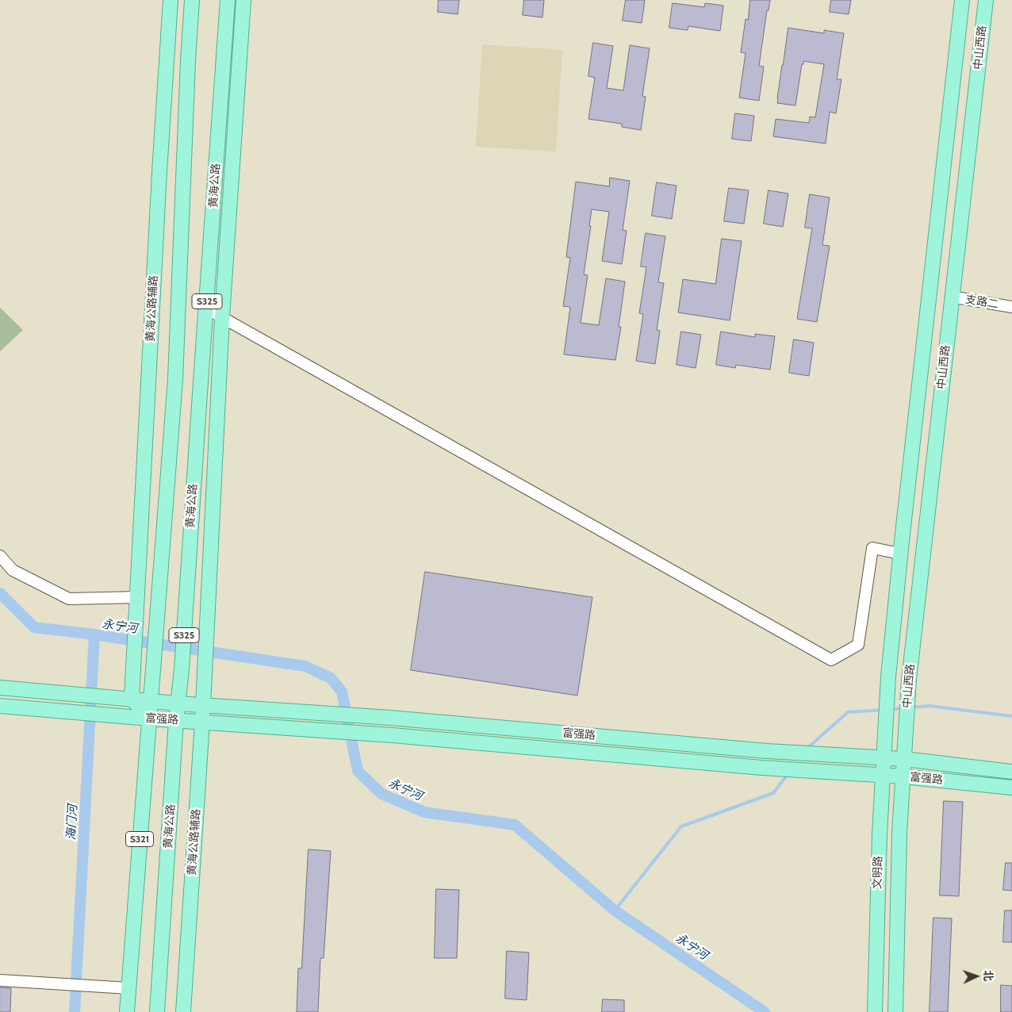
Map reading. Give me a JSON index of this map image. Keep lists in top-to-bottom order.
{
  "streets": {
    "main road": [
      "中山西路",
      "黄海公路",
      "S325",
      "黄海公路辅路",
      "富强路",
      "S321",
      "文明路"
    ],
    "street": ["支路二"]
  },
  "crossings": [
    ["中山西路", "支路二"],
    ["中山西路", "文明路"],
    ["黄海公路", "富强路"],
    ["S325", "S321"],
    ["黄海公路辅路", "富强路"],
    ["富强路", "S321"],
    ["富强路", "文明路"]
  ],
  "water": ["永宁河", "海门河"],
  "north": "right"
}
